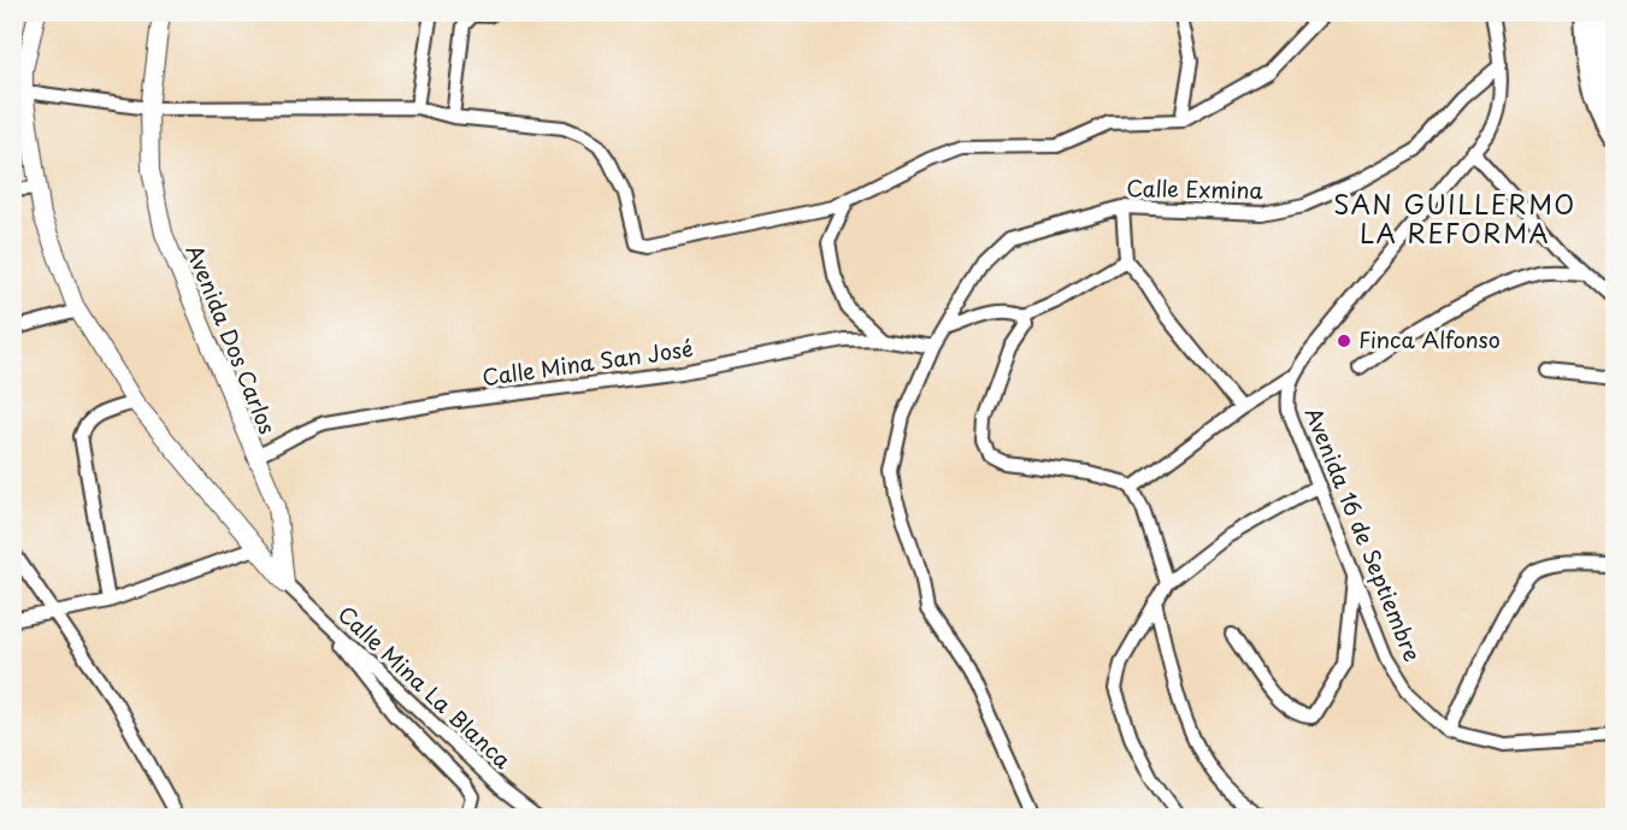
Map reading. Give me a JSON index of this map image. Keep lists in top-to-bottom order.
{
  "streets": {
    "street": [
      "Calle Exmina",
      "Avenida Dos Carlos",
      "Calle Mina San José",
      "Avenida 16 de Septiembre",
      "Calle Mina La Blanca"
    ]
  },
  "crossings": [
    ["Calle Exmina", "Calle Mina San José"],
    ["Avenida Dos Carlos", "Calle Mina San José"],
    ["Avenida Dos Carlos", "Calle Mina La Blanca"]
  ],
  "districts": ["SAN GUILLERMO LA REFORMA"],
  "places": ["Finca Alfonso"]
}
